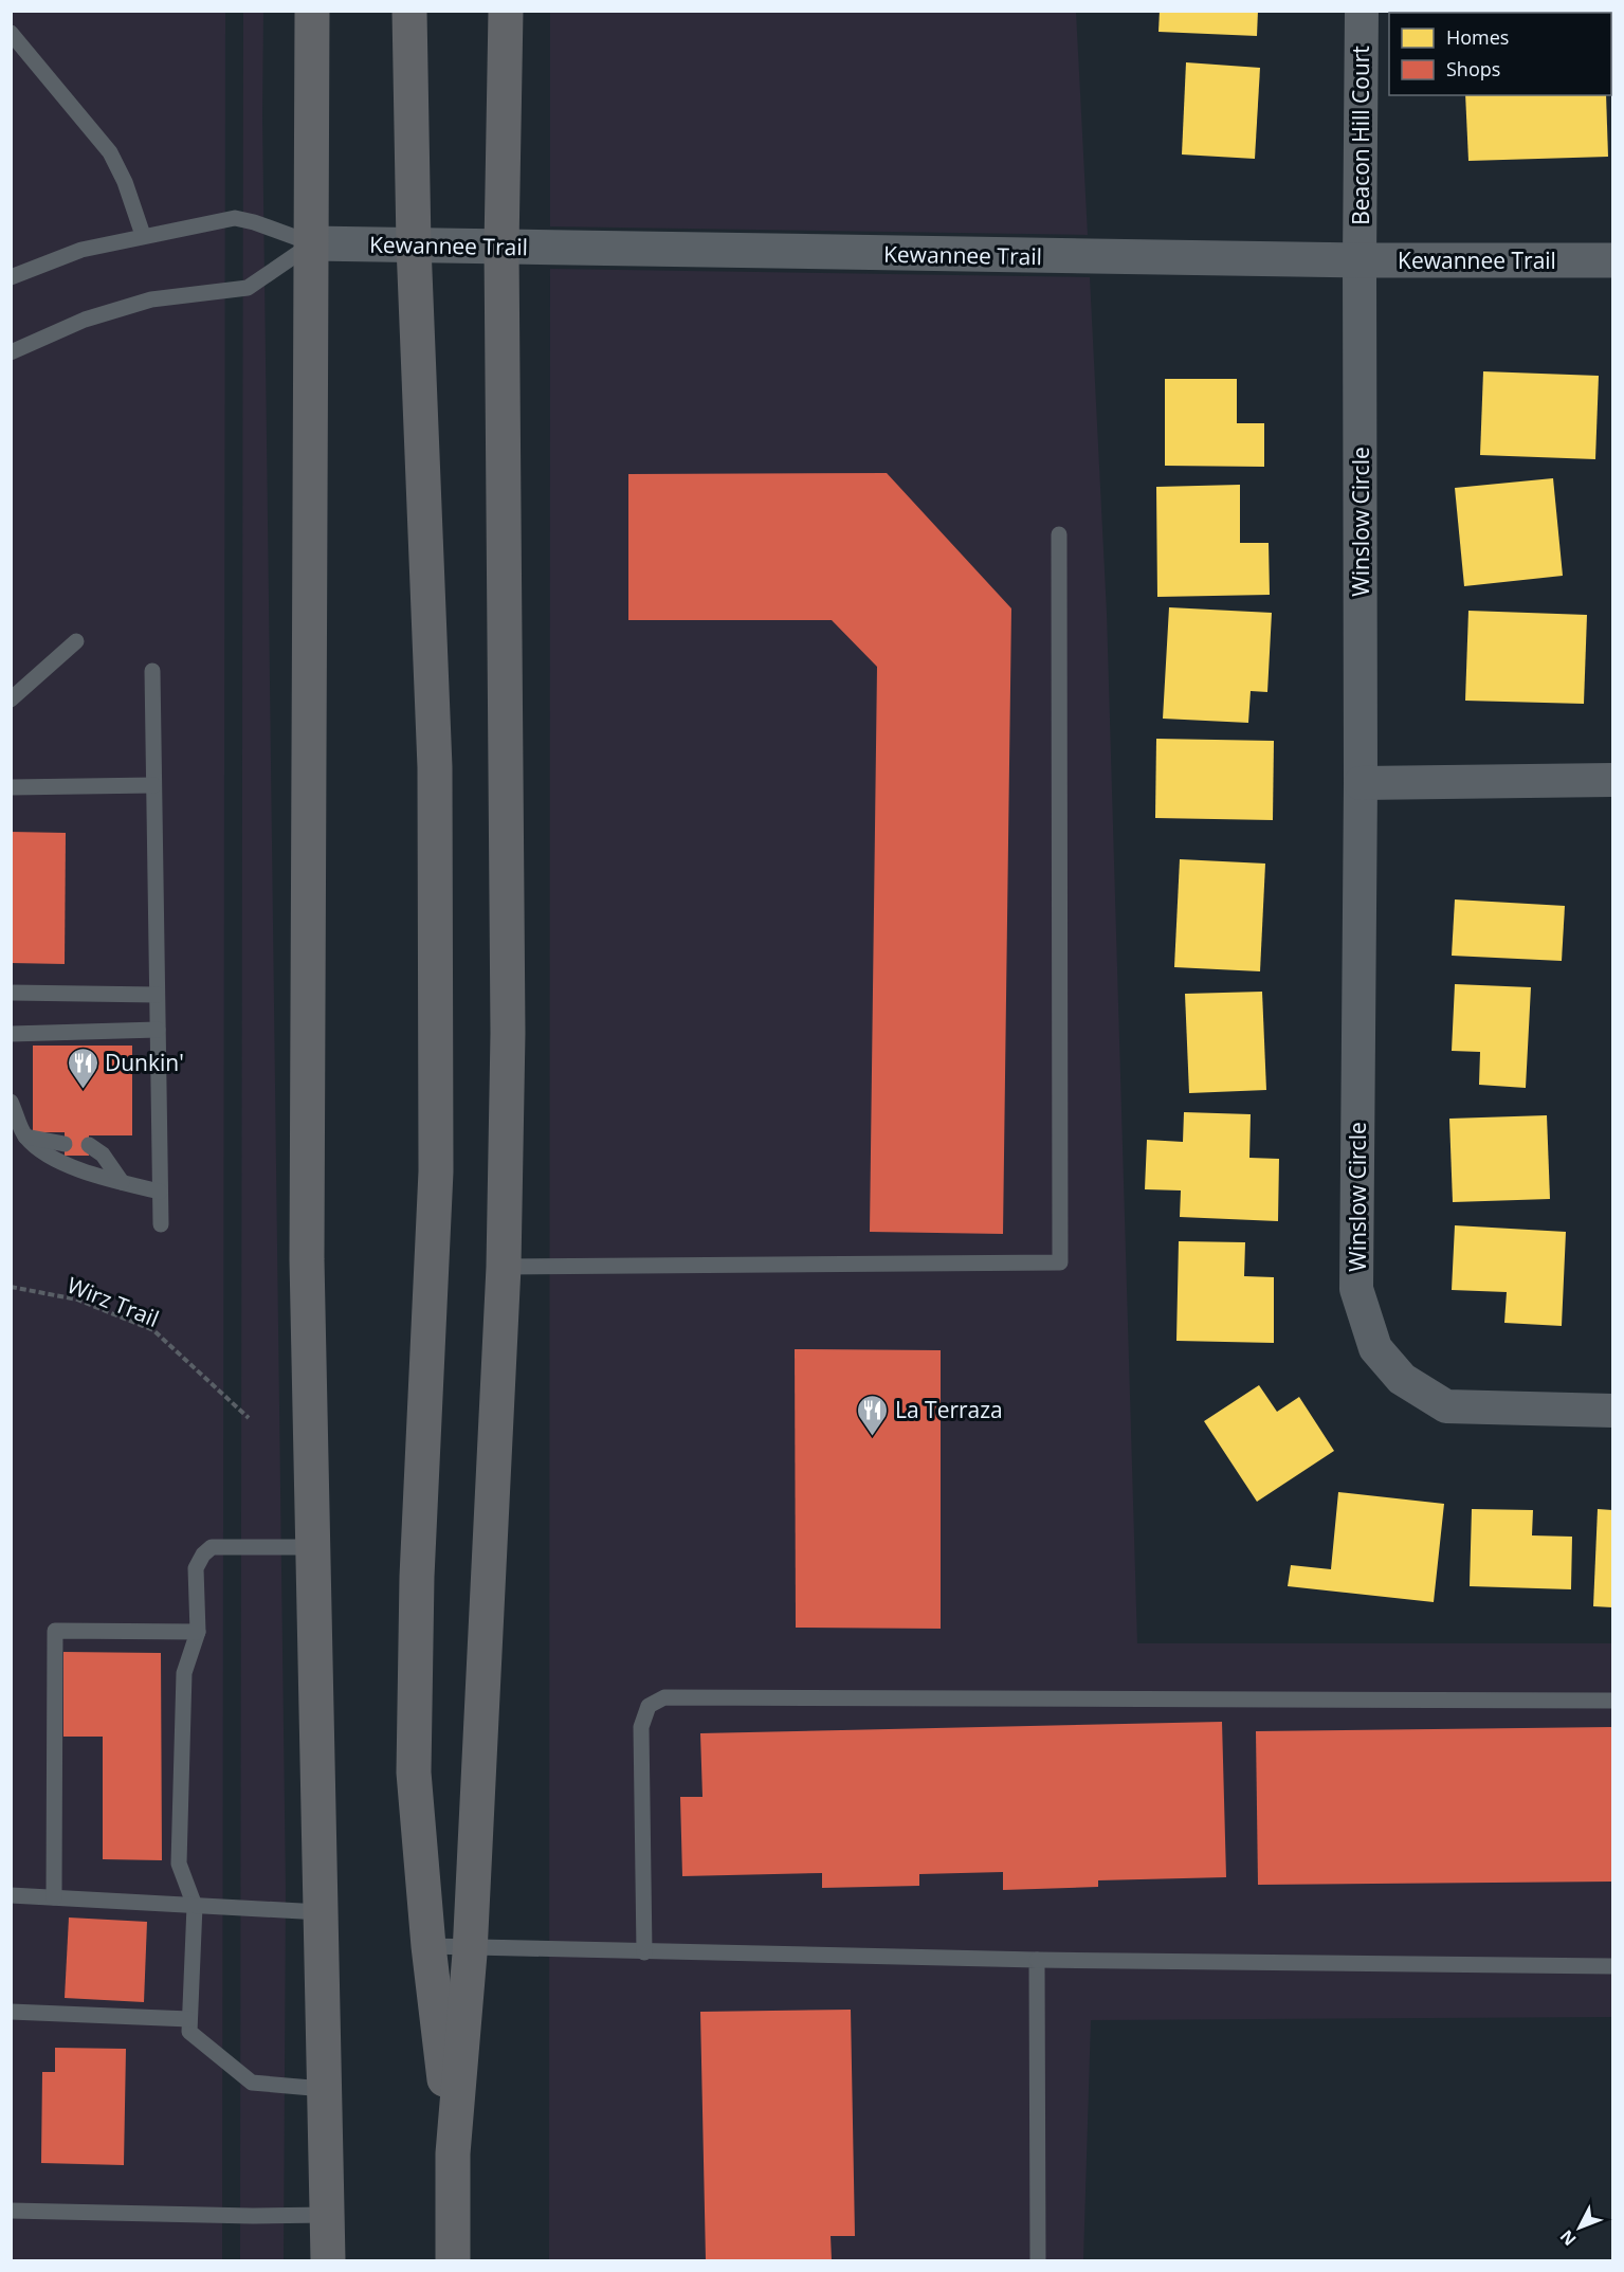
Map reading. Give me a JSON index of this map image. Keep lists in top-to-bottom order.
{
  "streets": {
    "street": ["Beacon Hill Court", "Kewannee Trail", "Winslow Circle"],
    "path": ["Wirz Trail"]
  },
  "crossings": [
    ["Beacon Hill Court", "Kewannee Trail"],
    ["Beacon Hill Court", "Winslow Circle"],
    ["Kewannee Trail", "Winslow Circle"]
  ],
  "places": {
    "restaurant": ["Dunkin'", "La Terraza"]
  },
  "legend": ["Homes", "Shops"],
  "north": "bottom left"
}
